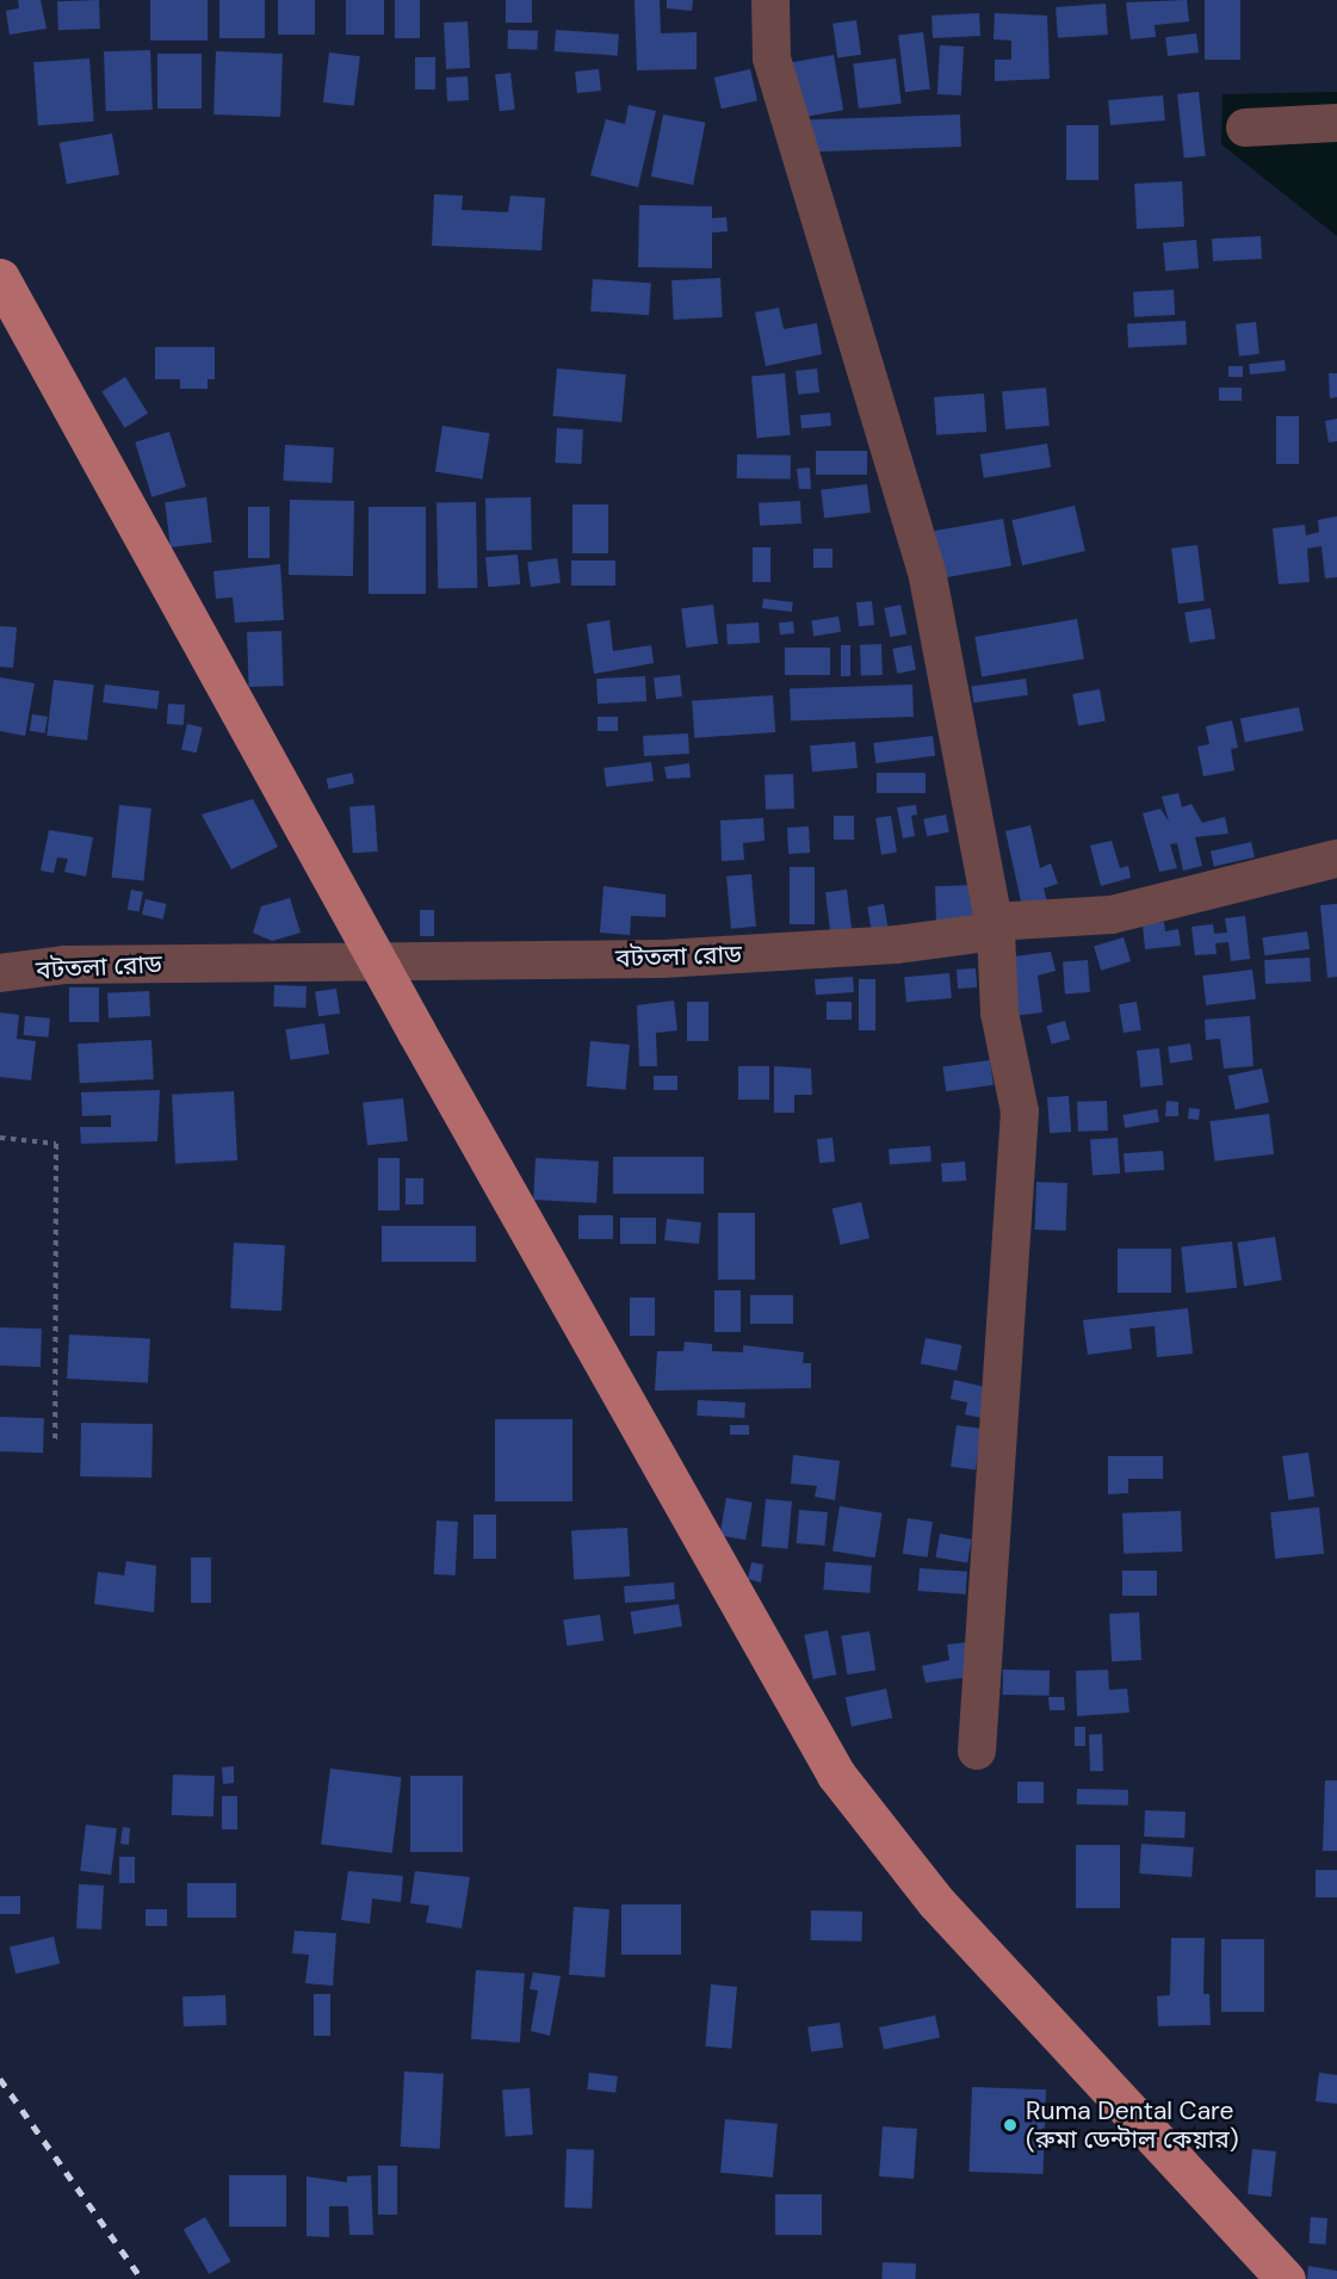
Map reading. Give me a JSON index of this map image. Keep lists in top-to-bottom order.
{
  "streets": {
    "street": ["বটতলা রোড"]
  },
  "places": ["Ruma Dental Care (রুমা ডেন্টাল কেয়ার)"]
}
